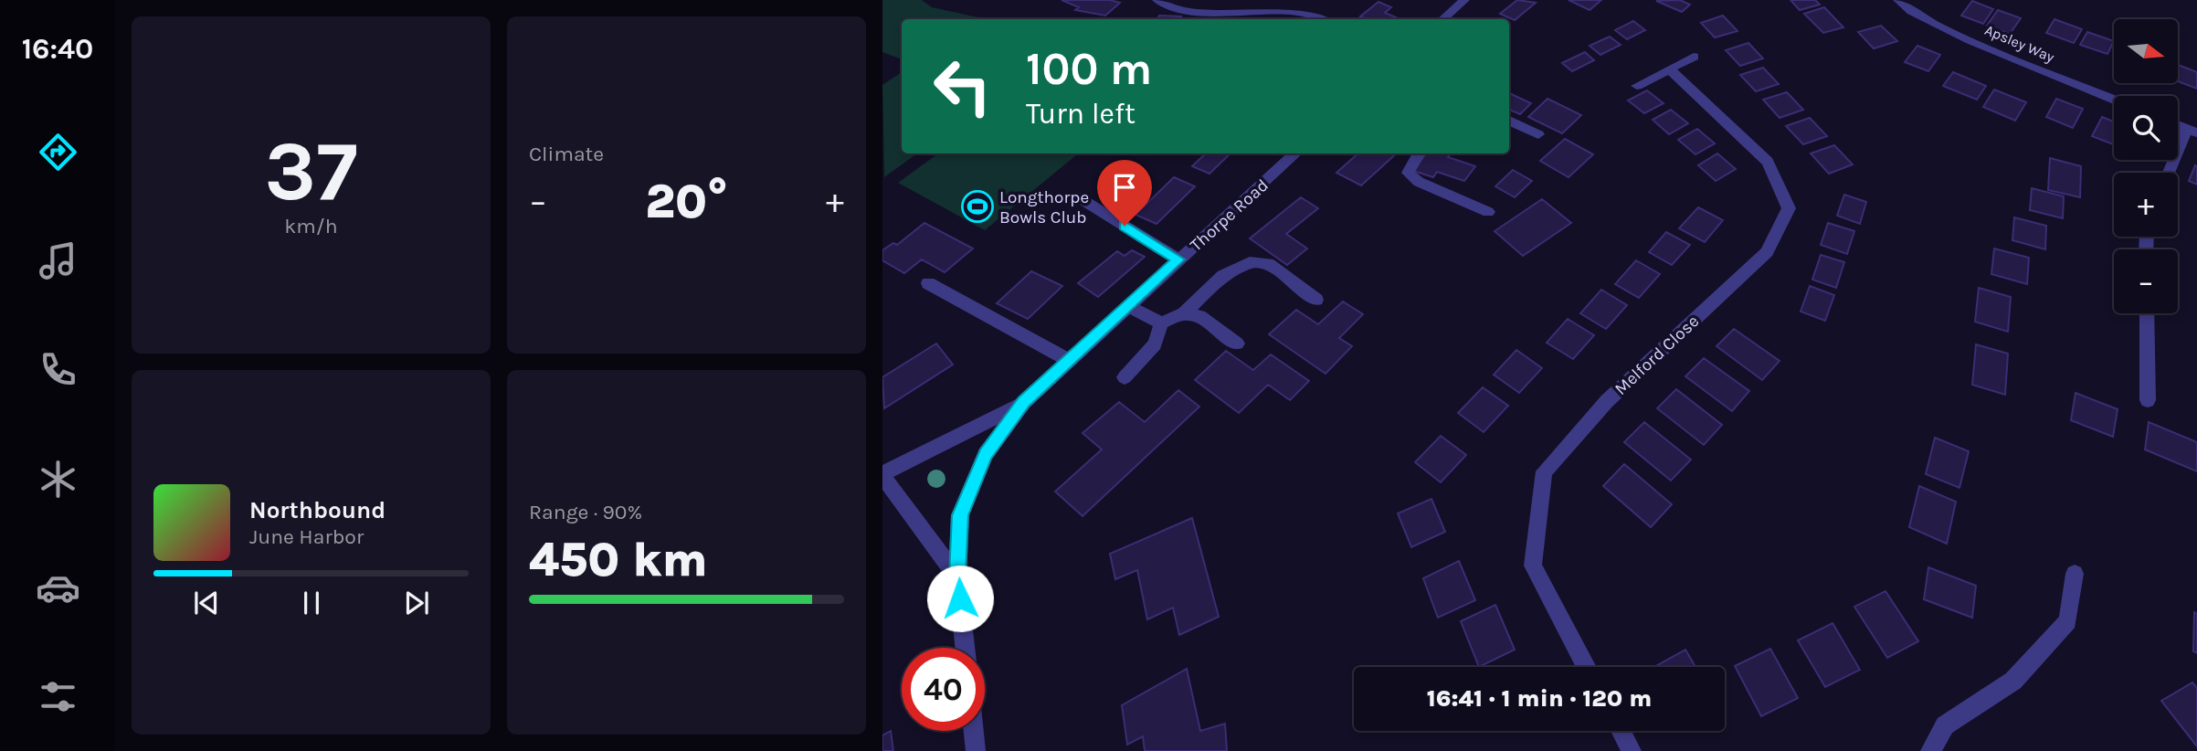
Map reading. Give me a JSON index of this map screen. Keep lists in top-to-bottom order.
{
  "streets": {
    "street": ["Apsley Way", "Thorpe Road", "Melford Close"]
  },
  "places": {
    "sports": ["Longthorpe Bowls Club"]
  },
  "north": "right",
  "page": {
    "tabs": "16:40",
    "tile": [
      ["37", "km/h"],
      "Climate",
      ["Range · 90%", "450 km"]
    ],
    "map_buttons": ["+", "−"],
    "turn": ["100 m", "Turn left"],
    "heat": ["−", "20°", "+"],
    "song": ["Northbound", "June Harbor"],
    "limit": "40",
    "trip": "16:41 · 1 min · 120 m"
  }
}
